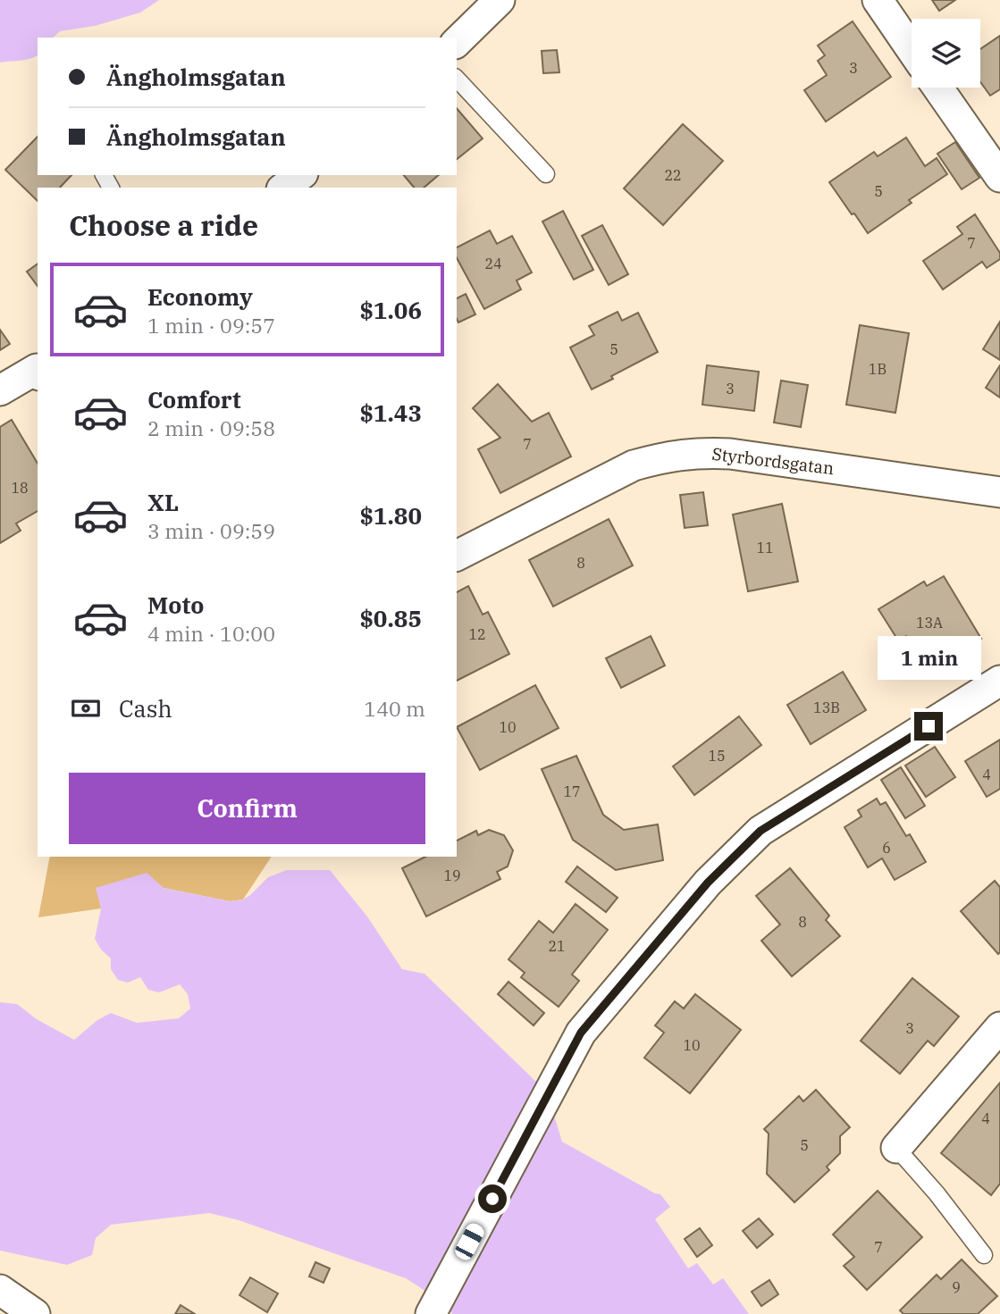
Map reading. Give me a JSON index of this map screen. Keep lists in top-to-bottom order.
{
  "streets": {
    "street": ["Styrbordsgatan"]
  },
  "house_numbers": [
    "3",
    "22",
    "5",
    "7",
    "24",
    "5",
    "1B",
    "3",
    "7",
    "18",
    "11",
    "8",
    "13A",
    "12",
    "13B",
    "10",
    "15",
    "4",
    "17",
    "6",
    "19",
    "8",
    "21",
    "3",
    "10",
    "4",
    "5",
    "7",
    "9"
  ],
  "page": {
    "banner": ["Ängholmsgatan", "Ängholmsgatan"],
    "heading": "Choose a ride",
    "list": [
      {
        "name": "Economy",
        "note": "1 min · 09:57",
        "value": "$1.06"
      },
      {
        "name": "Comfort",
        "note": "2 min · 09:58",
        "value": "$1.43"
      },
      {
        "name": "XL",
        "note": "3 min · 09:59",
        "value": "$1.80"
      },
      {
        "name": "Moto",
        "note": "4 min · 10:00",
        "value": "$0.85"
      }
    ],
    "bubble": "1 min",
    "pay": ["Cash", "140 m"],
    "buttons": "Confirm"
  }
}
